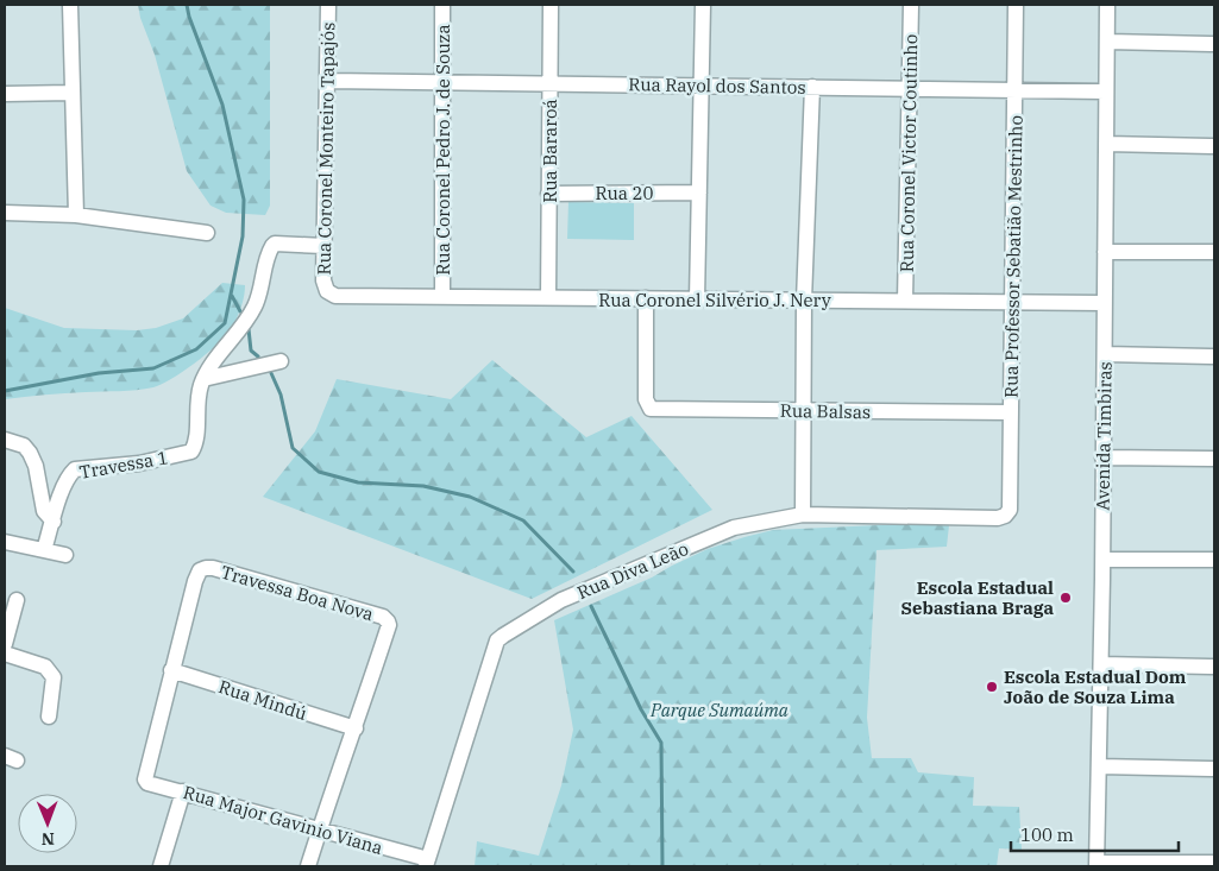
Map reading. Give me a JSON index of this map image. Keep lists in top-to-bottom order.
{
  "streets": {
    "street": [
      "Rua Rayol dos Santos",
      "Rua Coronel Monteiro Tapajós",
      "Rua Coronel Pedro J. de Souza",
      "Rua Bararoá",
      "Rua Coronel Victor Coutinho",
      "Rua 20",
      "Rua Professor Sebatião Mestrinho",
      "Rua Coronel Silvério J. Nery",
      "Rua Balsas",
      "Avenida Timbiras",
      "Travessa 1",
      "Rua Diva Leão",
      "Travessa Boa Nova",
      "Rua Mindú",
      "Rua Major Gavinio Viana"
    ]
  },
  "crossings": [
    ["Rua Rayol dos Santos", "Rua Coronel Monteiro Tapajós"],
    ["Rua Rayol dos Santos", "Rua Coronel Pedro J. de Souza"],
    ["Rua Rayol dos Santos", "Rua Bararoá"],
    ["Rua Rayol dos Santos", "Rua Coronel Victor Coutinho"],
    ["Rua Rayol dos Santos", "Rua Professor Sebatião Mestrinho"],
    ["Rua Rayol dos Santos", "Avenida Timbiras"],
    ["Rua Coronel Monteiro Tapajós", "Rua Coronel Silvério J. Nery"],
    ["Rua Coronel Monteiro Tapajós", "Travessa 1"],
    ["Rua Coronel Pedro J. de Souza", "Rua Coronel Silvério J. Nery"],
    ["Rua Bararoá", "Rua 20"],
    ["Rua Bararoá", "Rua Coronel Silvério J. Nery"],
    ["Rua Coronel Victor Coutinho", "Rua Coronel Silvério J. Nery"],
    ["Rua Professor Sebatião Mestrinho", "Rua Coronel Silvério J. Nery"],
    ["Rua Professor Sebatião Mestrinho", "Rua Balsas"],
    ["Rua Professor Sebatião Mestrinho", "Rua Diva Leão"],
    ["Rua Coronel Silvério J. Nery", "Rua Balsas"],
    ["Rua Coronel Silvério J. Nery", "Avenida Timbiras"],
    ["Rua Diva Leão", "Rua Major Gavinio Viana"],
    ["Travessa Boa Nova", "Rua Mindú"],
    ["Travessa Boa Nova", "Rua Major Gavinio Viana"],
    ["Rua Mindú", "Rua Major Gavinio Viana"]
  ],
  "parks": ["Parque Sumaúma"],
  "places": ["Escola Estadual Sebastiana Braga", "Escola Estadual Dom João de Souza Lima"],
  "scale_bar": "100 m",
  "north": "bottom"
}
